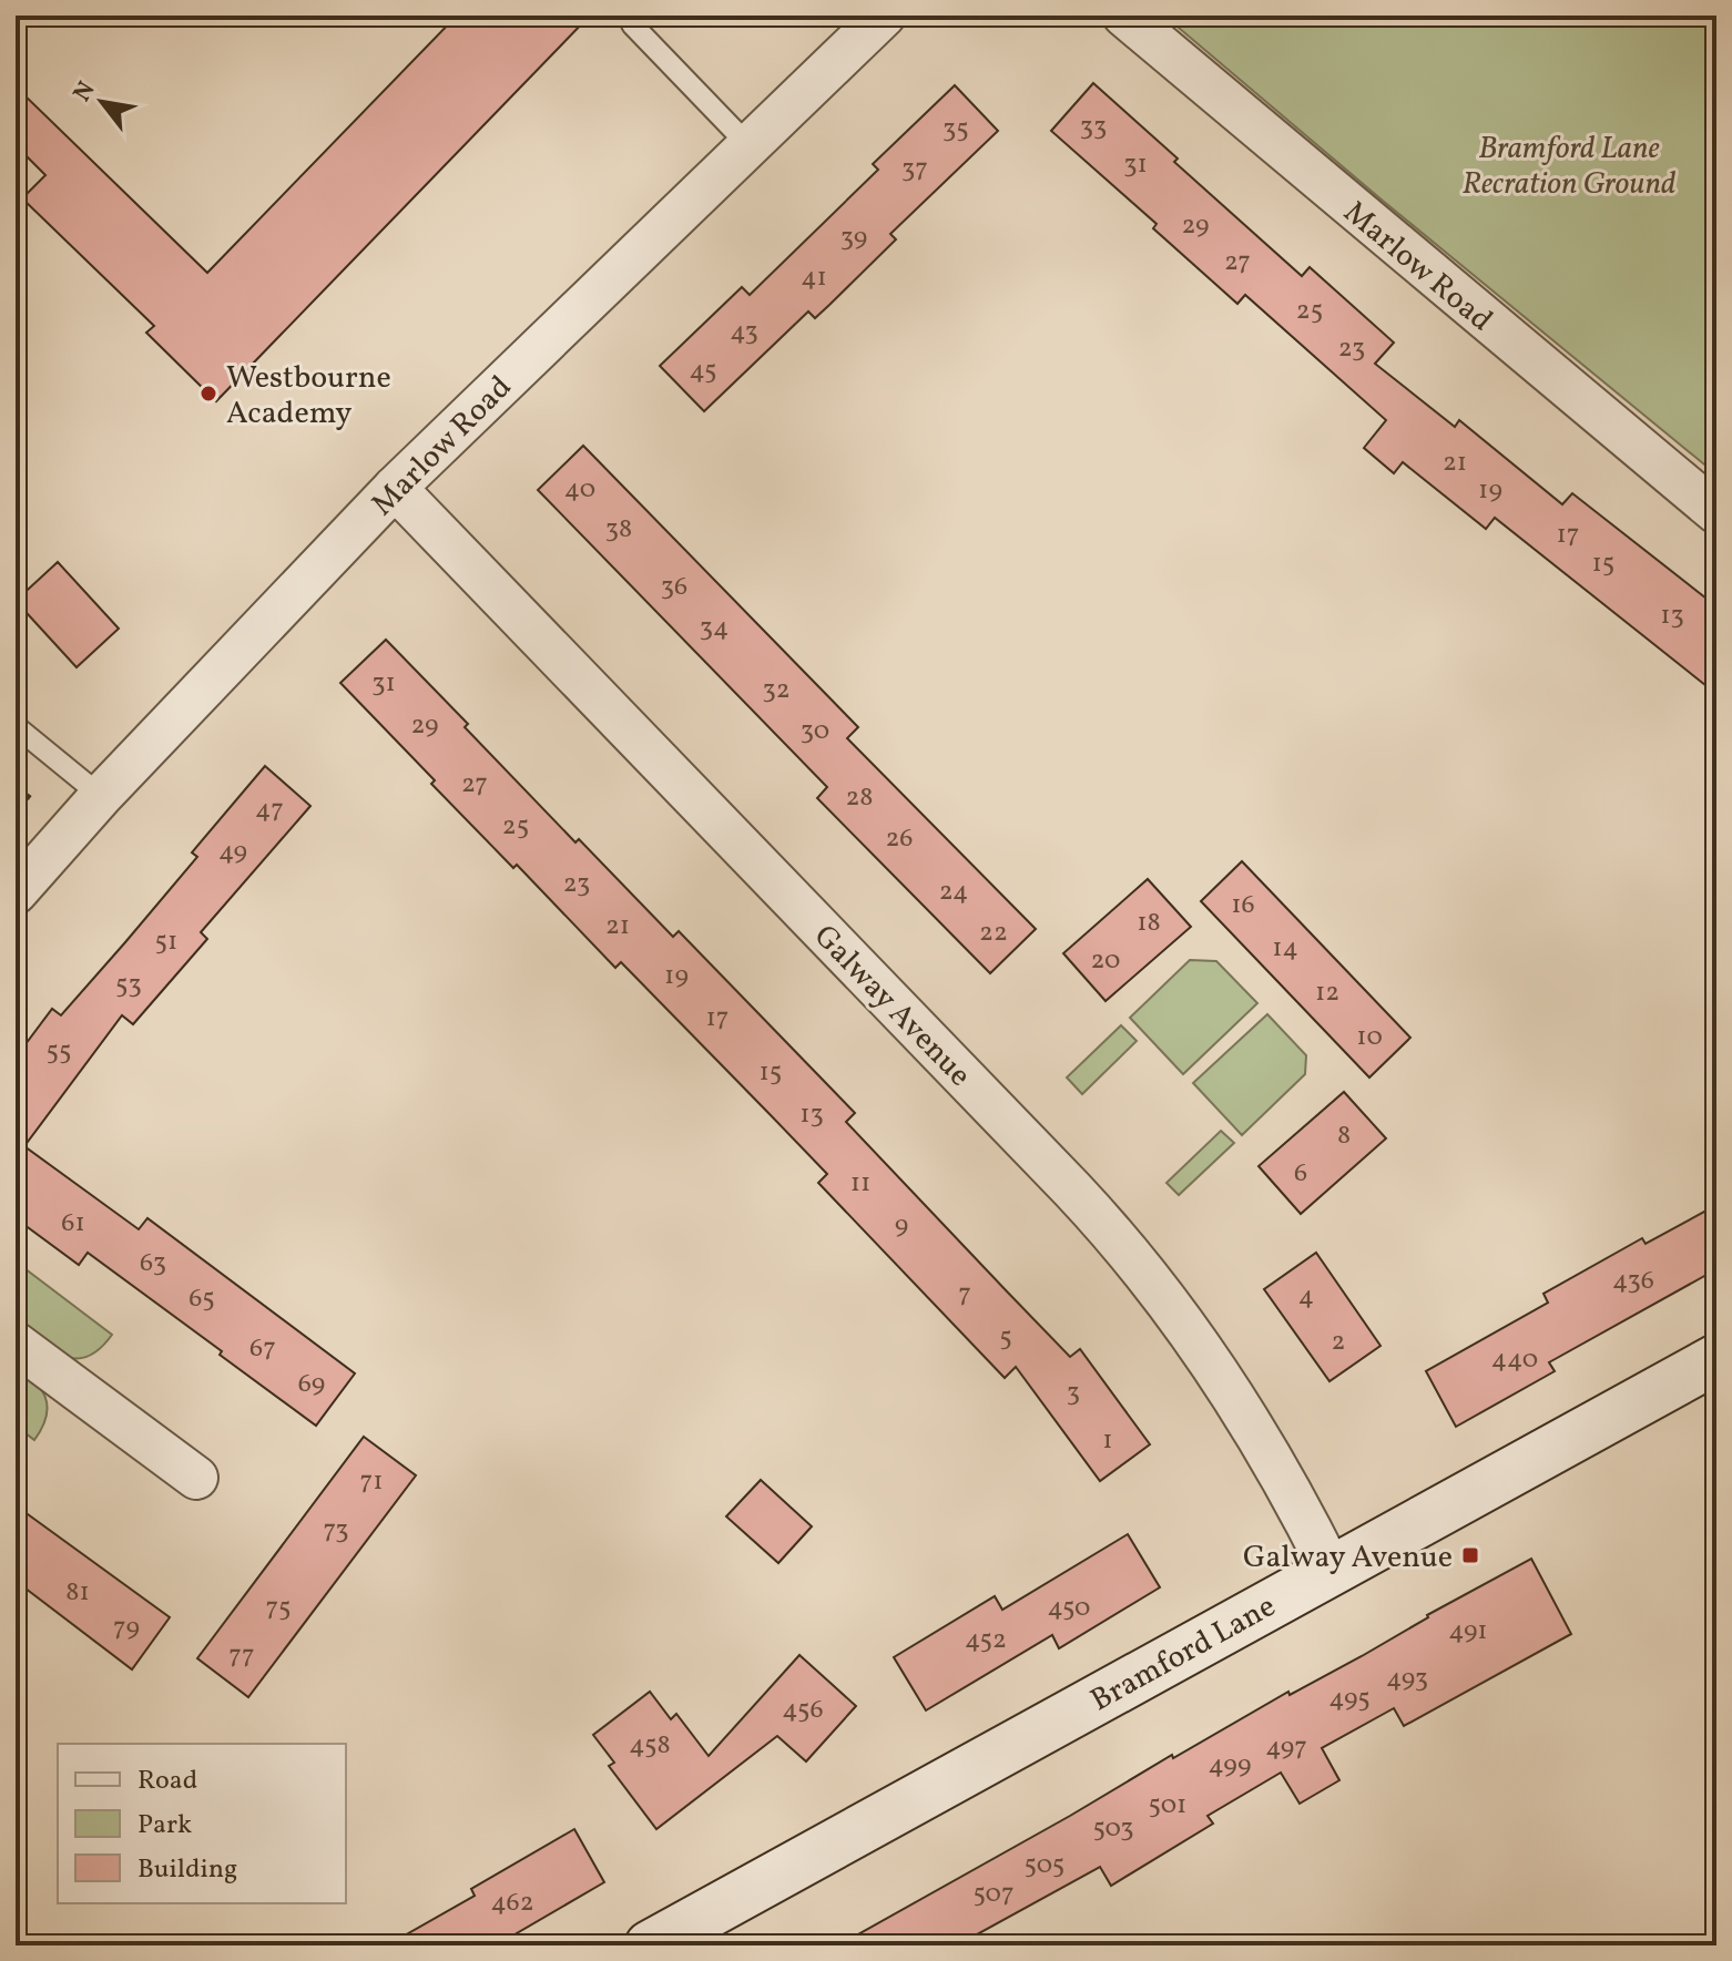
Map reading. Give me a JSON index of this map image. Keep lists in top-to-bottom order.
{
  "streets": {
    "street": ["Marlow Road", "Galway Avenue", "Bramford Lane"]
  },
  "crossings": [
    ["Marlow Road", "Galway Avenue"],
    ["Galway Avenue", "Bramford Lane"]
  ],
  "parks": ["Bramford Lane Recration Ground"],
  "places": {
    "other": ["Westbourne Academy"],
    "transit": ["Galway Avenue"]
  },
  "house_numbers": [
    "33",
    "35",
    "31",
    "37",
    "29",
    "39",
    "27",
    "41",
    "25",
    "43",
    "23",
    "45",
    "21",
    "40",
    "19",
    "38",
    "17",
    "15",
    "36",
    "13",
    "34",
    "31",
    "32",
    "29",
    "30",
    "27",
    "28",
    "47",
    "25",
    "26",
    "49",
    "23",
    "24",
    "16",
    "18",
    "21",
    "22",
    "51",
    "14",
    "20",
    "19",
    "53",
    "12",
    "17",
    "10",
    "55",
    "15",
    "13",
    "8",
    "6",
    "11",
    "61",
    "9",
    "63",
    "436",
    "7",
    "4",
    "65",
    "5",
    "2",
    "67",
    "440",
    "69",
    "3",
    "1",
    "71",
    "73",
    "81",
    "75",
    "450",
    "79",
    "491",
    "452",
    "77",
    "493",
    "495",
    "456",
    "458",
    "497",
    "499",
    "501",
    "503",
    "505",
    "507",
    "462"
  ],
  "legend": ["Road", "Park", "Building"],
  "north": "top left"
}
